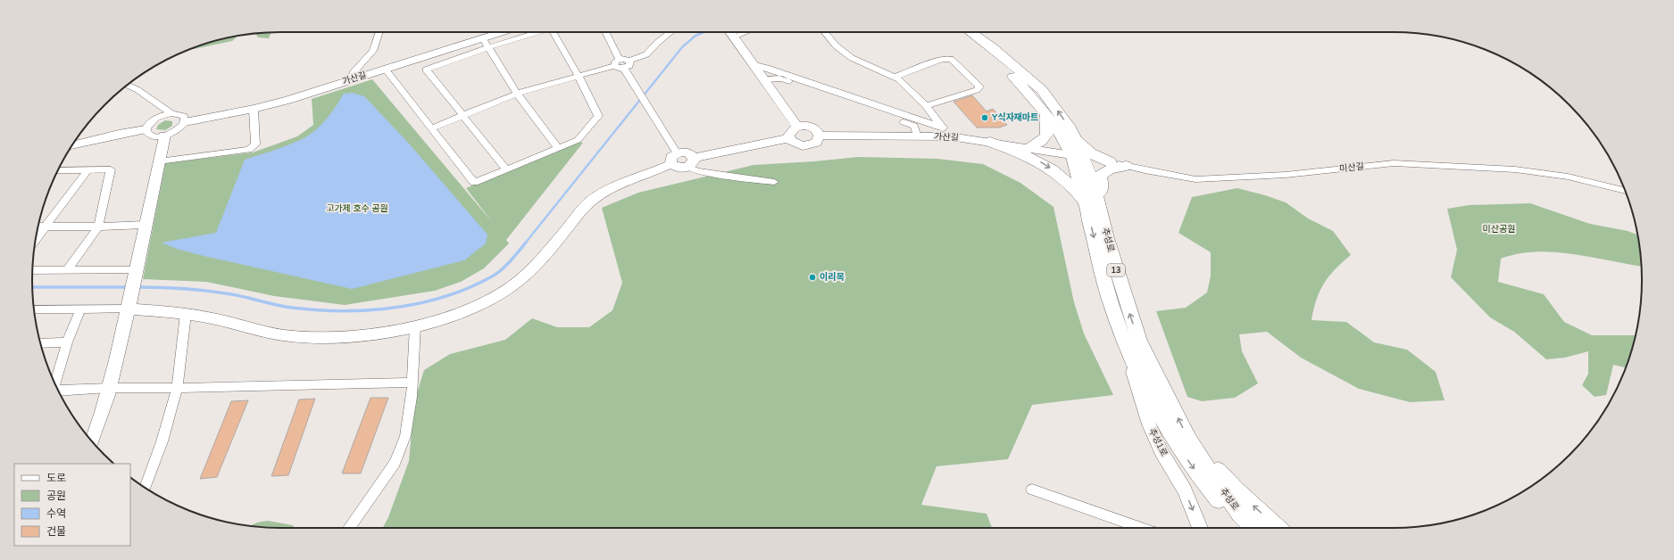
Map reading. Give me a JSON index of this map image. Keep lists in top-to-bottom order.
{
  "streets": {
    "main road": ["추성로", "13"],
    "street": ["가산길", "미산길", "추성1로"]
  },
  "crossings": [
    ["가산길", "미산길"],
    ["가산길", "추성로"],
    ["미산길", "추성로"],
    ["추성로", "추성1로"]
  ],
  "one_way": ["추성1로"],
  "parks": ["고가제 호수 공원", "미산공원"],
  "places": ["Y식자재마트", "이리목"],
  "legend": [
    "도로",
    "공원",
    "수역",
    "건물"
  ]
}
